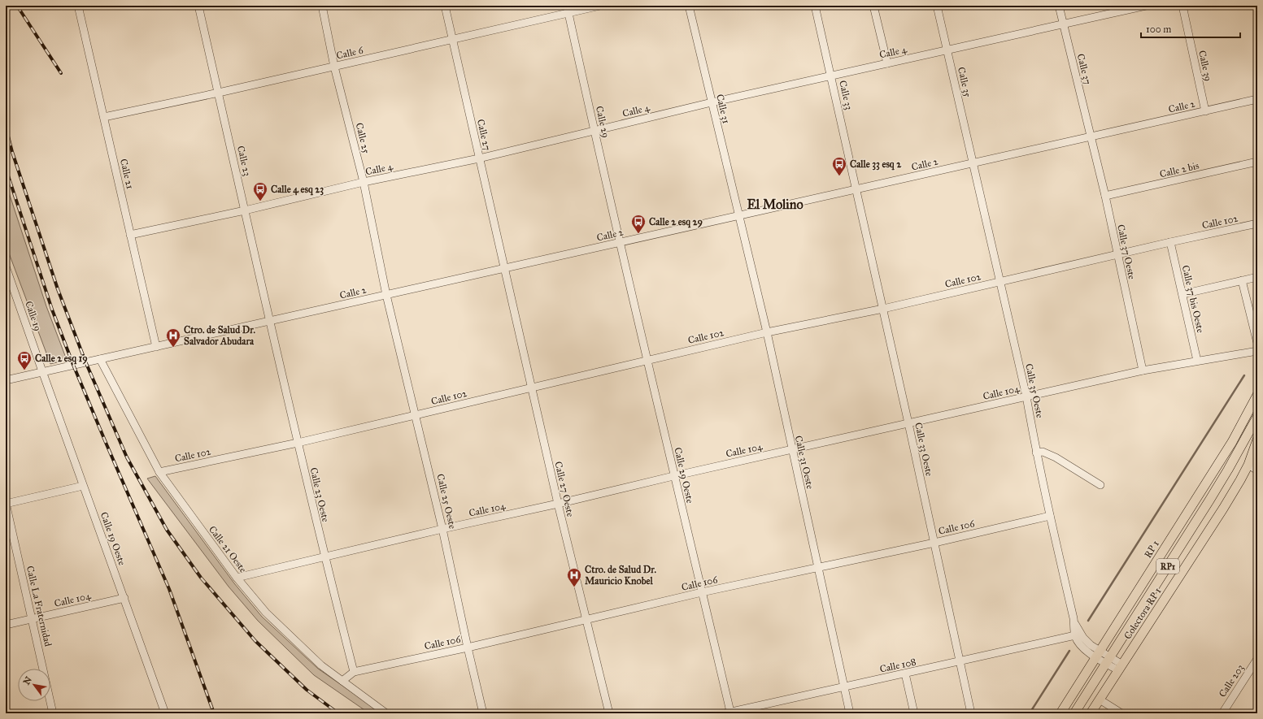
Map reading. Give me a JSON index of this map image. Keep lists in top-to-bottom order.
{
  "streets": {
    "main road": ["RP 1", "RP1", "Colectora RP 1"],
    "street": [
      "Calle 4",
      "Calle 6",
      "Calle 39",
      "Calle 37",
      "Calle 35",
      "Calle 33",
      "Calle 2",
      "Calle 31",
      "Calle 29",
      "Calle 27",
      "Calle 25",
      "Calle 23",
      "Calle 2 bis",
      "Calle 21",
      "Calle 102",
      "Calle 37 Oeste",
      "Calle 37 bis Oeste",
      "Calle 19",
      "Calle 35 Oeste",
      "Calle 104",
      "Calle 33 Oeste",
      "Calle 31 Oeste",
      "Calle 29 Oeste",
      "Calle 27 Oeste",
      "Calle 23 Oeste",
      "Calle 25 Oeste",
      "Calle 106",
      "Calle 19 Oeste",
      "Calle 21 Oeste",
      "Calle La Fraternidad",
      "Calle 108",
      "Calle 203"
    ]
  },
  "crossings": [
    ["Calle 4", "Calle 37"],
    ["Calle 4", "Calle 35"],
    ["Calle 4", "Calle 33"],
    ["Calle 4", "Calle 31"],
    ["Calle 4", "Calle 29"],
    ["Calle 4", "Calle 27"],
    ["Calle 4", "Calle 25"],
    ["Calle 4", "Calle 23"],
    ["Calle 4", "Calle 21"],
    ["Calle 6", "Calle 29"],
    ["Calle 6", "Calle 27"],
    ["Calle 6", "Calle 25"],
    ["Calle 6", "Calle 23"],
    ["Calle 6", "Calle 21"],
    ["Calle 39", "Calle 2"],
    ["Calle 37", "Calle 2"],
    ["Calle 37", "Calle 37 Oeste"],
    ["Calle 35", "Calle 2"],
    ["Calle 35", "Calle 35 Oeste"],
    ["Calle 33", "Calle 2"],
    ["Calle 33", "Calle 33 Oeste"],
    ["Calle 2", "Calle 31"],
    ["Calle 2", "Calle 29"],
    ["Calle 2", "Calle 27"],
    ["Calle 2", "Calle 25"],
    ["Calle 2", "Calle 23"],
    ["Calle 2", "Calle 21"],
    ["Calle 2", "Calle 37 Oeste"],
    ["Calle 2", "Calle 19"],
    ["Calle 2", "Calle 35 Oeste"],
    ["Calle 2", "Calle 33 Oeste"],
    ["Calle 2", "Calle 31 Oeste"],
    ["Calle 2", "Calle 29 Oeste"],
    ["Calle 2", "Calle 27 Oeste"],
    ["Calle 2", "Calle 23 Oeste"],
    ["Calle 2", "Calle 25 Oeste"],
    ["Calle 2", "Calle 19 Oeste"],
    ["Calle 2", "Calle 21 Oeste"],
    ["Calle 31", "Calle 31 Oeste"],
    ["Calle 29", "Calle 29 Oeste"],
    ["Calle 27", "Calle 27 Oeste"],
    ["Calle 25", "Calle 25 Oeste"],
    ["Calle 23", "Calle 23 Oeste"],
    ["Calle 2 bis", "Calle 37 Oeste"],
    ["Calle 102", "Calle 37 Oeste"],
    ["Calle 102", "Calle 37 bis Oeste"],
    ["Calle 102", "Calle 35 Oeste"],
    ["Calle 102", "Calle 33 Oeste"],
    ["Calle 102", "Calle 31 Oeste"],
    ["Calle 102", "Calle 29 Oeste"],
    ["Calle 102", "Calle 27 Oeste"],
    ["Calle 102", "Calle 23 Oeste"],
    ["Calle 102", "Calle 25 Oeste"],
    ["Calle 102", "Calle 21 Oeste"],
    ["Calle 37 Oeste", "Calle 104"],
    ["Calle 37 bis Oeste", "Calle 104"],
    ["Calle 19", "Calle 19 Oeste"],
    ["Calle 35 Oeste", "Calle 104"],
    ["Calle 35 Oeste", "Calle 106"],
    ["Calle 35 Oeste", "RP 1"],
    ["Calle 35 Oeste", "Calle 108"],
    ["Calle 104", "Calle 33 Oeste"],
    ["Calle 104", "Calle 31 Oeste"],
    ["Calle 104", "Calle 29 Oeste"],
    ["Calle 104", "Calle 27 Oeste"],
    ["Calle 104", "Calle 23 Oeste"],
    ["Calle 104", "Calle 25 Oeste"],
    ["Calle 104", "Calle 19 Oeste"],
    ["Calle 104", "Calle 21 Oeste"],
    ["Calle 104", "Calle La Fraternidad"],
    ["Calle 33 Oeste", "Calle 106"],
    ["Calle 33 Oeste", "Calle 108"],
    ["Calle 31 Oeste", "Calle 106"],
    ["Calle 31 Oeste", "Calle 108"],
    ["Calle 29 Oeste", "Calle 106"],
    ["Calle 29 Oeste", "Calle 108"],
    ["Calle 27 Oeste", "Calle 106"],
    ["Calle 23 Oeste", "Calle 106"],
    ["Calle 25 Oeste", "Calle 106"]
  ],
  "districts": ["El Molino"],
  "places": {
    "bus stop": [
      "Calle 33 esq 2",
      "Calle 4 esq 23",
      "Calle 2 esq 29",
      "Calle 2 esq 19"
    ],
    "hospital": ["Ctro. de Salud Dr. Salvador Abudara", "Ctro. de Salud Dr. Mauricio Knobel"]
  },
  "scale_bar": "100 m",
  "north": "top left"
}
